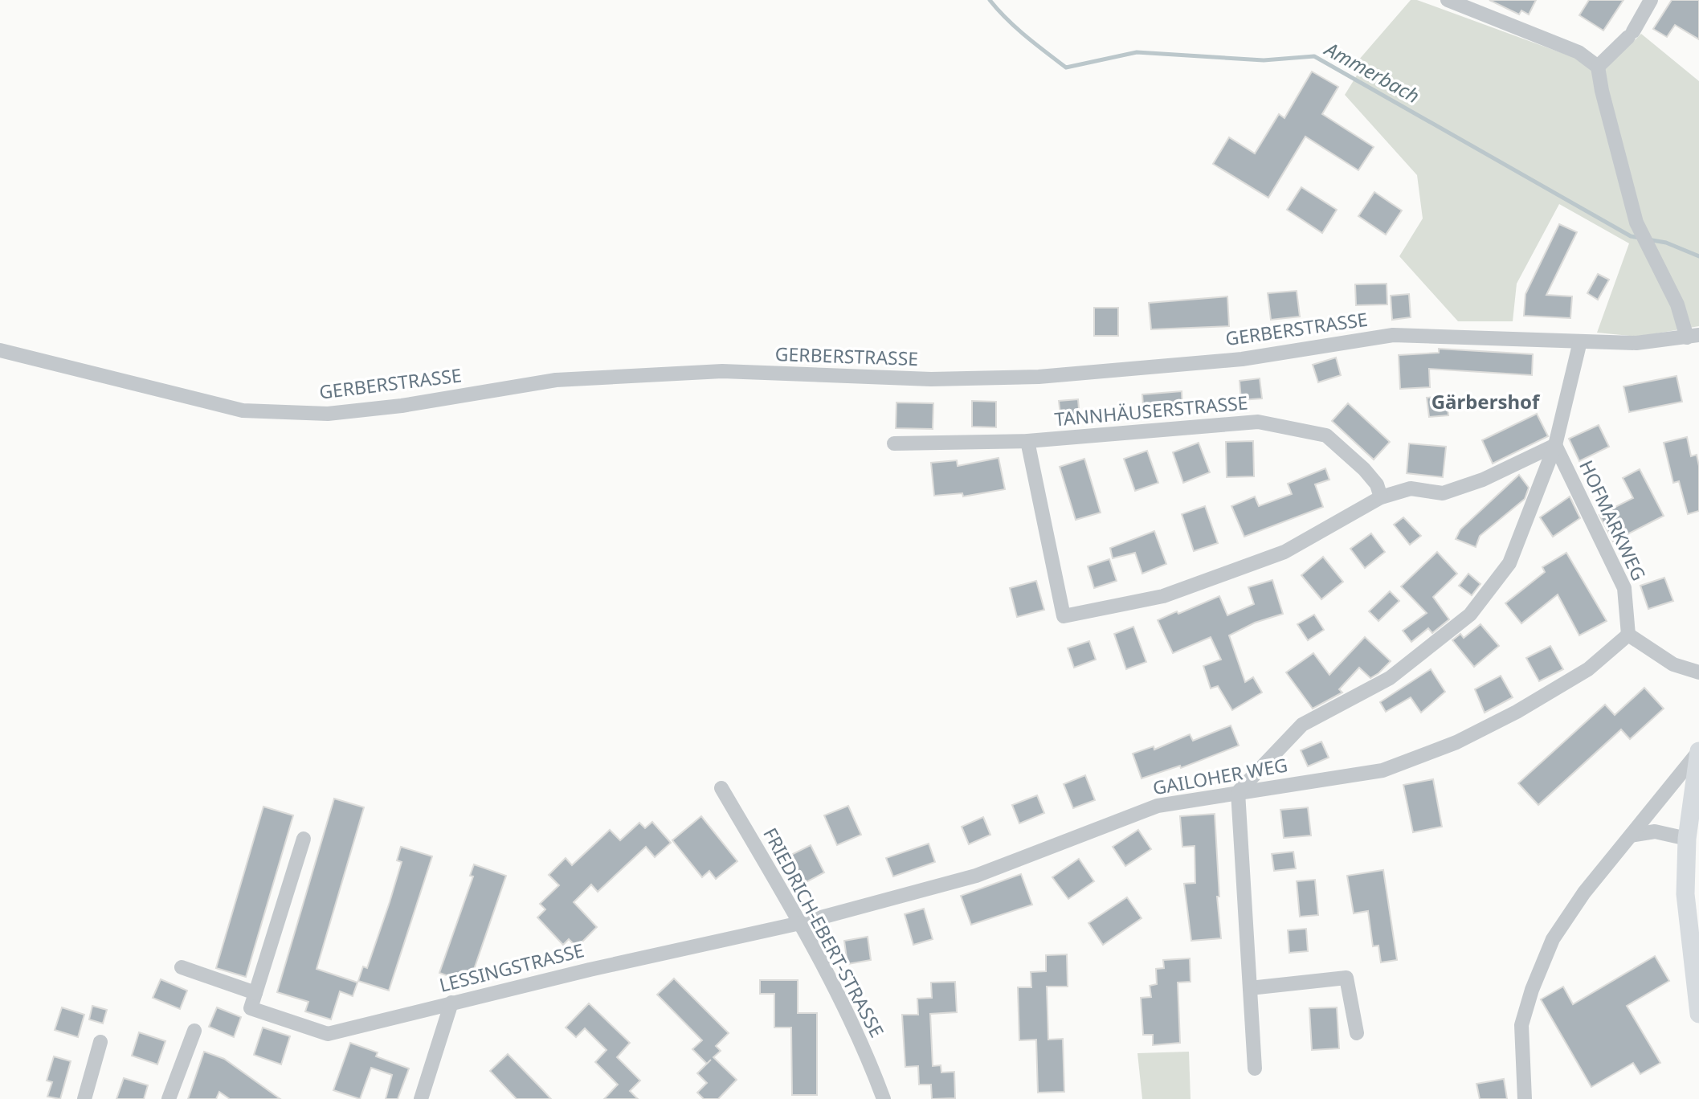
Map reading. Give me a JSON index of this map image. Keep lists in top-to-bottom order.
{
  "streets": {
    "street": [
      "GERBERSTRASSE",
      "TANNHÄUSERSTRASSE",
      "HOFMARKWEG",
      "GAILOHER WEG",
      "FRIEDRICH-EBERT-STRASSE",
      "LESSINGSTRASSE"
    ]
  },
  "crossings": [
    ["GERBERSTRASSE", "HOFMARKWEG"],
    ["HOFMARKWEG", "GAILOHER WEG"],
    ["GAILOHER WEG", "FRIEDRICH-EBERT-STRASSE"],
    ["GAILOHER WEG", "LESSINGSTRASSE"],
    ["FRIEDRICH-EBERT-STRASSE", "LESSINGSTRASSE"]
  ],
  "districts": ["Gärbershof"],
  "water": ["Ammerbach"]
}
